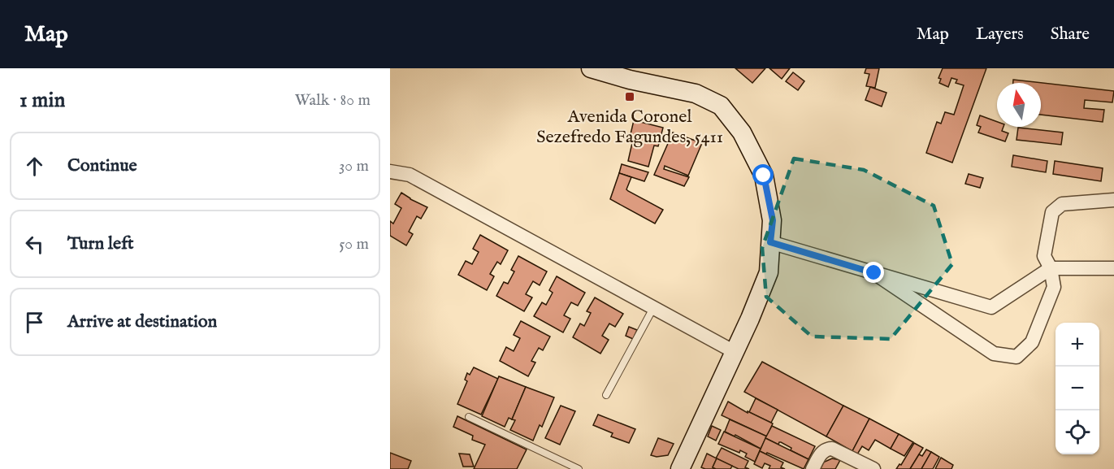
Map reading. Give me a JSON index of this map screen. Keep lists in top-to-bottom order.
{
  "places": {
    "transit": ["Avenida Coronel Sezefredo Fagundes, 5411"]
  },
  "north": "top",
  "page": {
    "header": "Map",
    "nav": ["Map", "Layers", "Share"],
    "heading": ["1 min", "Walk · 80 m"],
    "list": [
      ["Continue", "30 m"],
      ["Turn left", "50 m"],
      "Arrive at destination"
    ],
    "map_buttons": ["+", "−"]
  }
}
